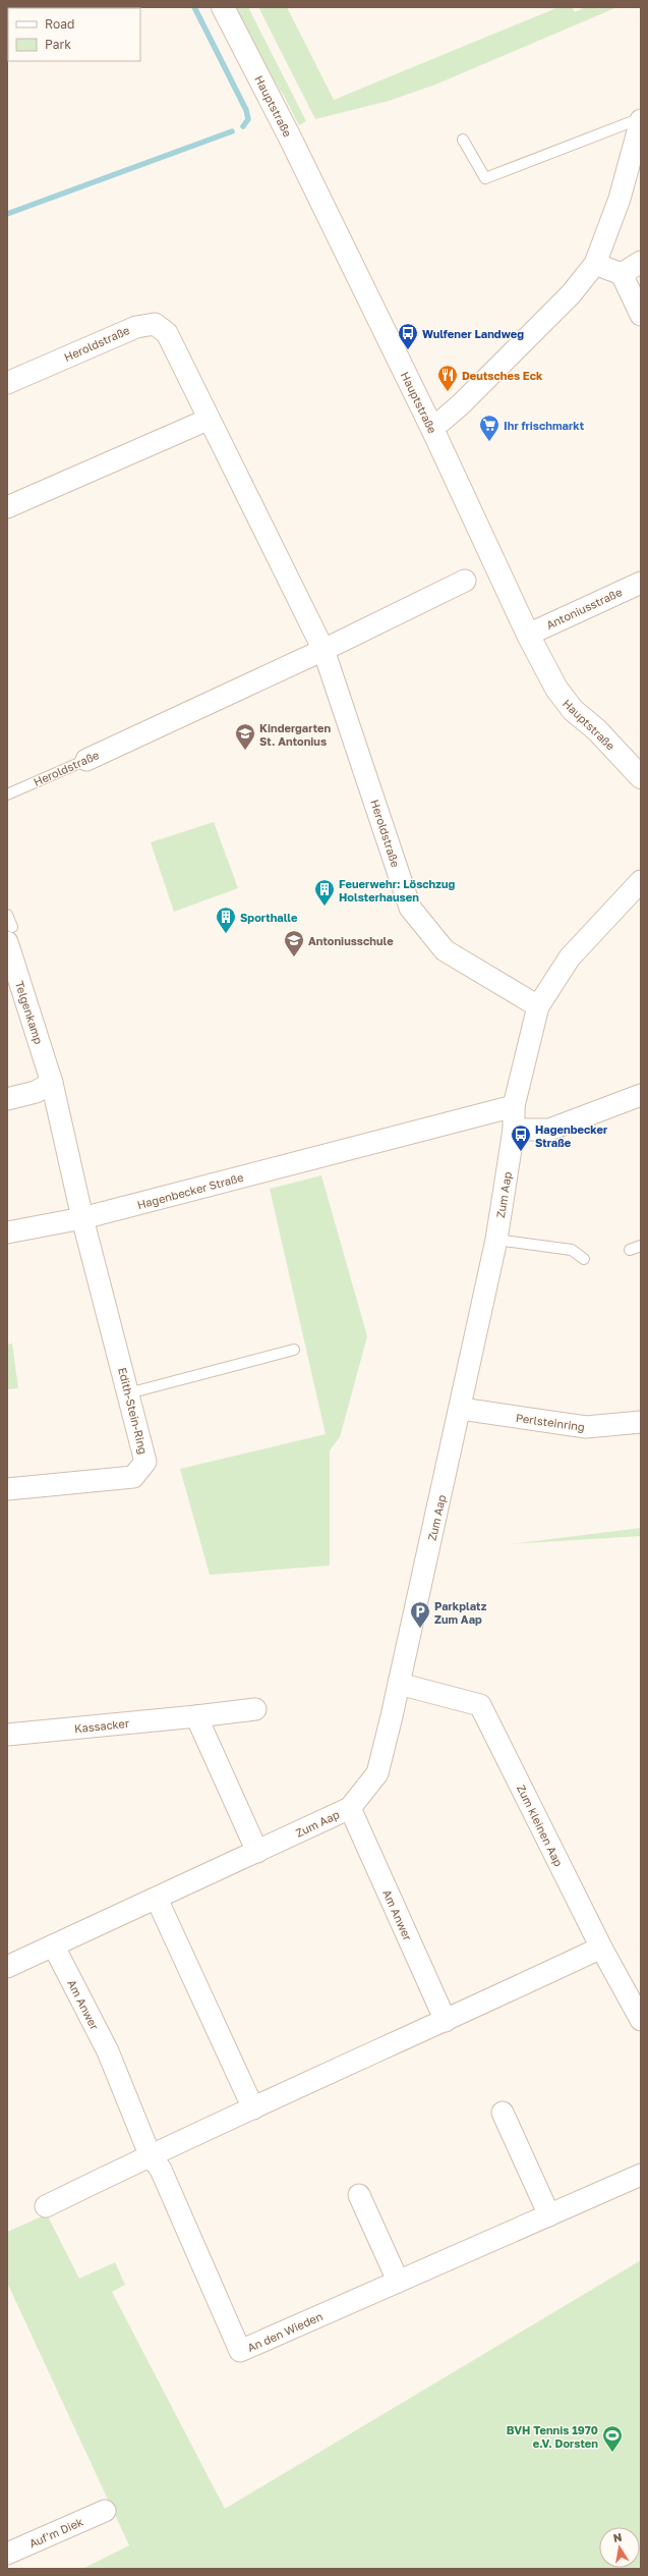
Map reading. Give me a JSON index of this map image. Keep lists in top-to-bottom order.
{
  "streets": {
    "main road": ["Hauptstraße"],
    "street": [
      "Heroldstraße",
      "Antoniusstraße",
      "Telgenkamp",
      "Hagenbecker Straße",
      "Zum Aap",
      "Edith-Stein-Ring",
      "Perlsteinring",
      "Kassacker",
      "Zum kleinen Aap",
      "Am Anwer",
      "An den Wieden",
      "Auf'm Diek"
    ]
  },
  "crossings": [
    ["Hauptstraße", "Antoniusstraße"],
    ["Heroldstraße", "Zum Aap"],
    ["Telgenkamp", "Hagenbecker Straße"],
    ["Telgenkamp", "Edith-Stein-Ring"],
    ["Hagenbecker Straße", "Zum Aap"],
    ["Hagenbecker Straße", "Edith-Stein-Ring"],
    ["Zum Aap", "Perlsteinring"],
    ["Zum Aap", "Zum kleinen Aap"],
    ["Zum Aap", "Am Anwer"],
    ["Am Anwer", "An den Wieden"]
  ],
  "places": {
    "bus stop": ["Wulfener Landweg", "Hagenbecker Straße"],
    "restaurant": ["Deutsches Eck"],
    "supermarket": ["Ihr frischmarkt"],
    "school or university": ["Kindergarten St. Antonius", "Antoniusschule"],
    "building": ["Feuerwehr: Löschzug Holsterhausen", "Sporthalle"],
    "parking": ["Parkplatz Zum Aap"],
    "sports": ["BVH Tennis 1970 e.V. Dorsten"]
  },
  "legend": ["Road", "Park"],
  "north": "top"
}
